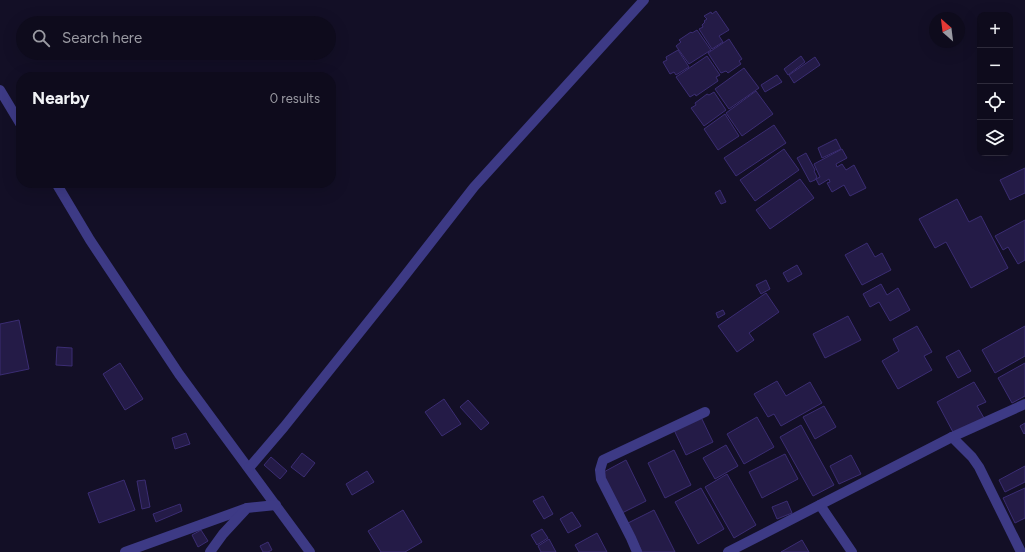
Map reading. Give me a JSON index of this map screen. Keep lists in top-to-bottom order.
{
  "north": "top left",
  "page": {
    "map_buttons": ["+", "−"],
    "search": "Search here",
    "heading": ["Nearby", "0 results"]
  }
}
